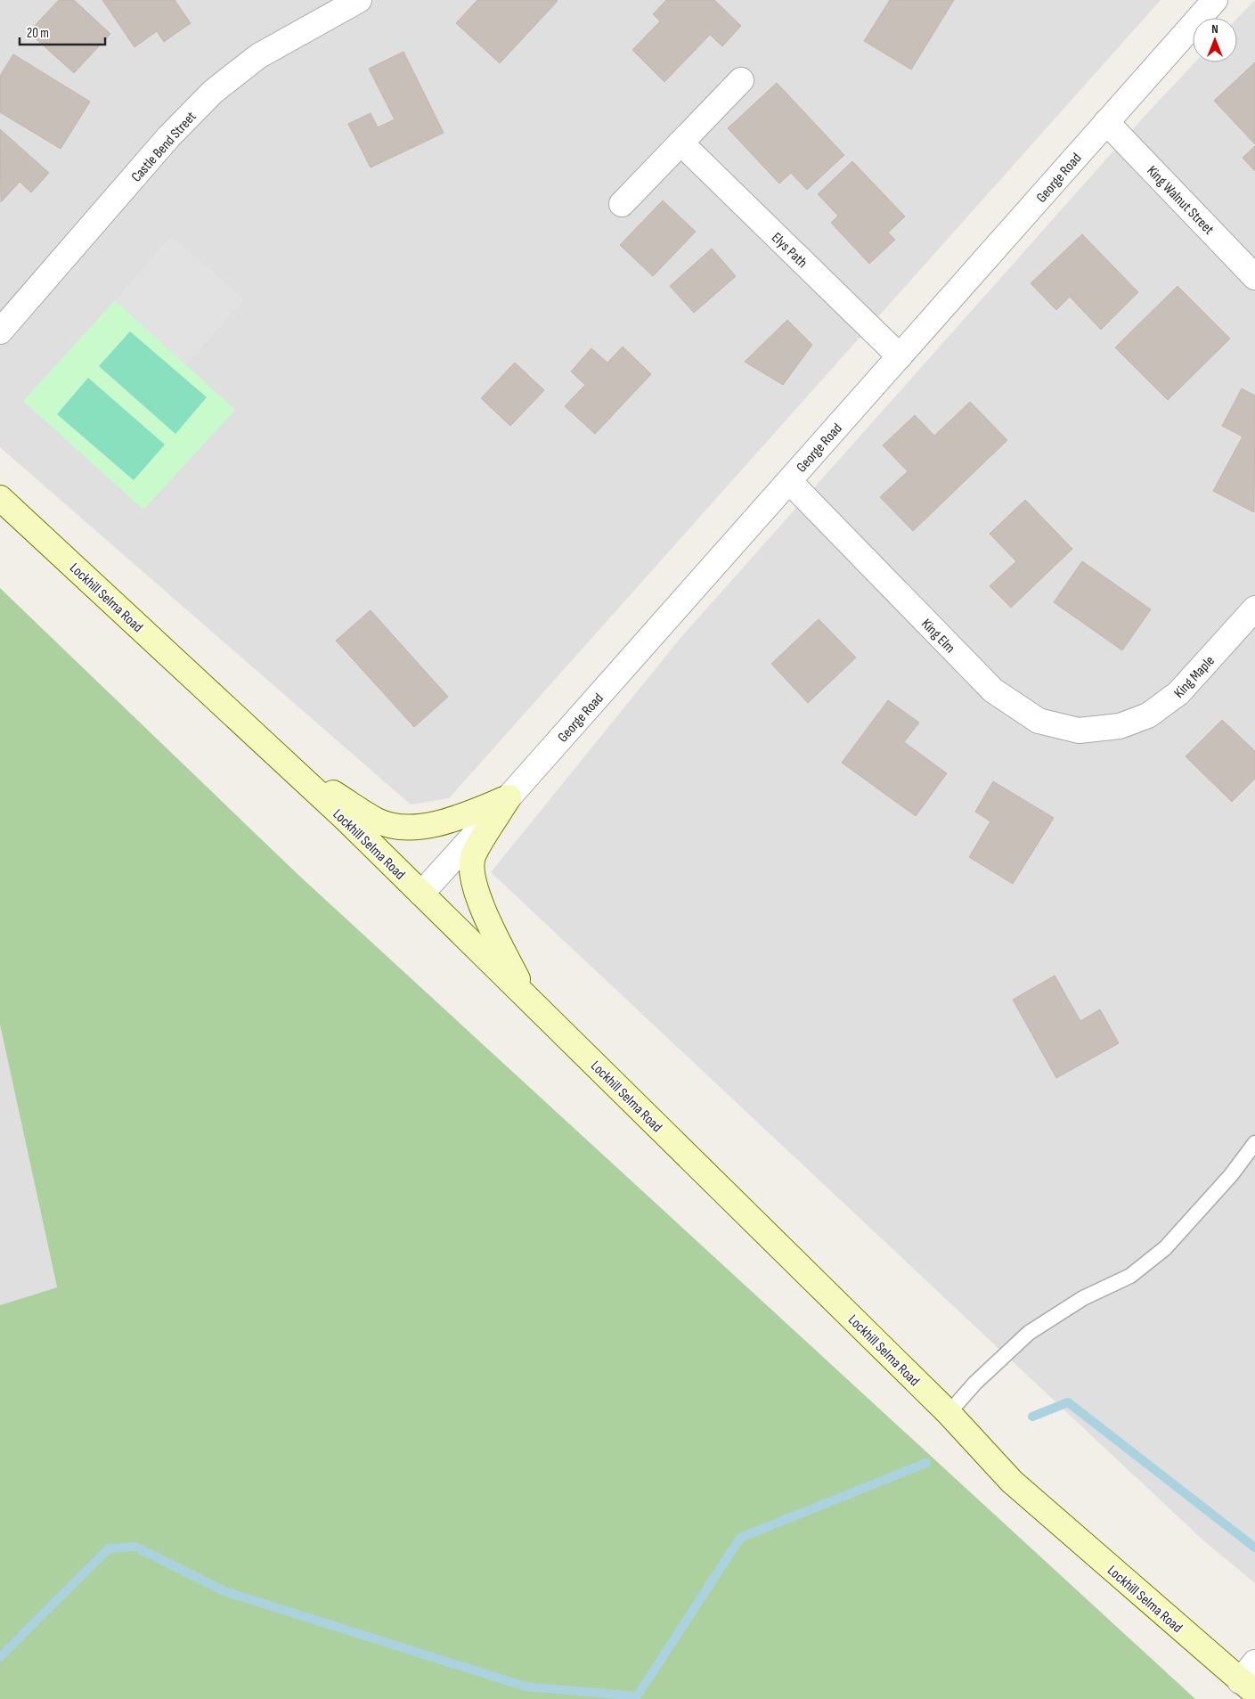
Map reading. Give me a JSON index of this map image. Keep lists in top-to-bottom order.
{
  "streets": {
    "main road": ["Lockhill Selma Road"],
    "street": [
      "Castle Bend Street",
      "George Road",
      "King Walnut Street",
      "Elys Path",
      "King Elm",
      "King Maple"
    ]
  },
  "crossings": [
    ["George Road", "King Walnut Street"],
    ["George Road", "Elys Path"],
    ["George Road", "Lockhill Selma Road"],
    ["George Road", "King Elm"],
    ["King Elm", "King Maple"]
  ],
  "scale_bar": "20 m",
  "north": "top"
}
